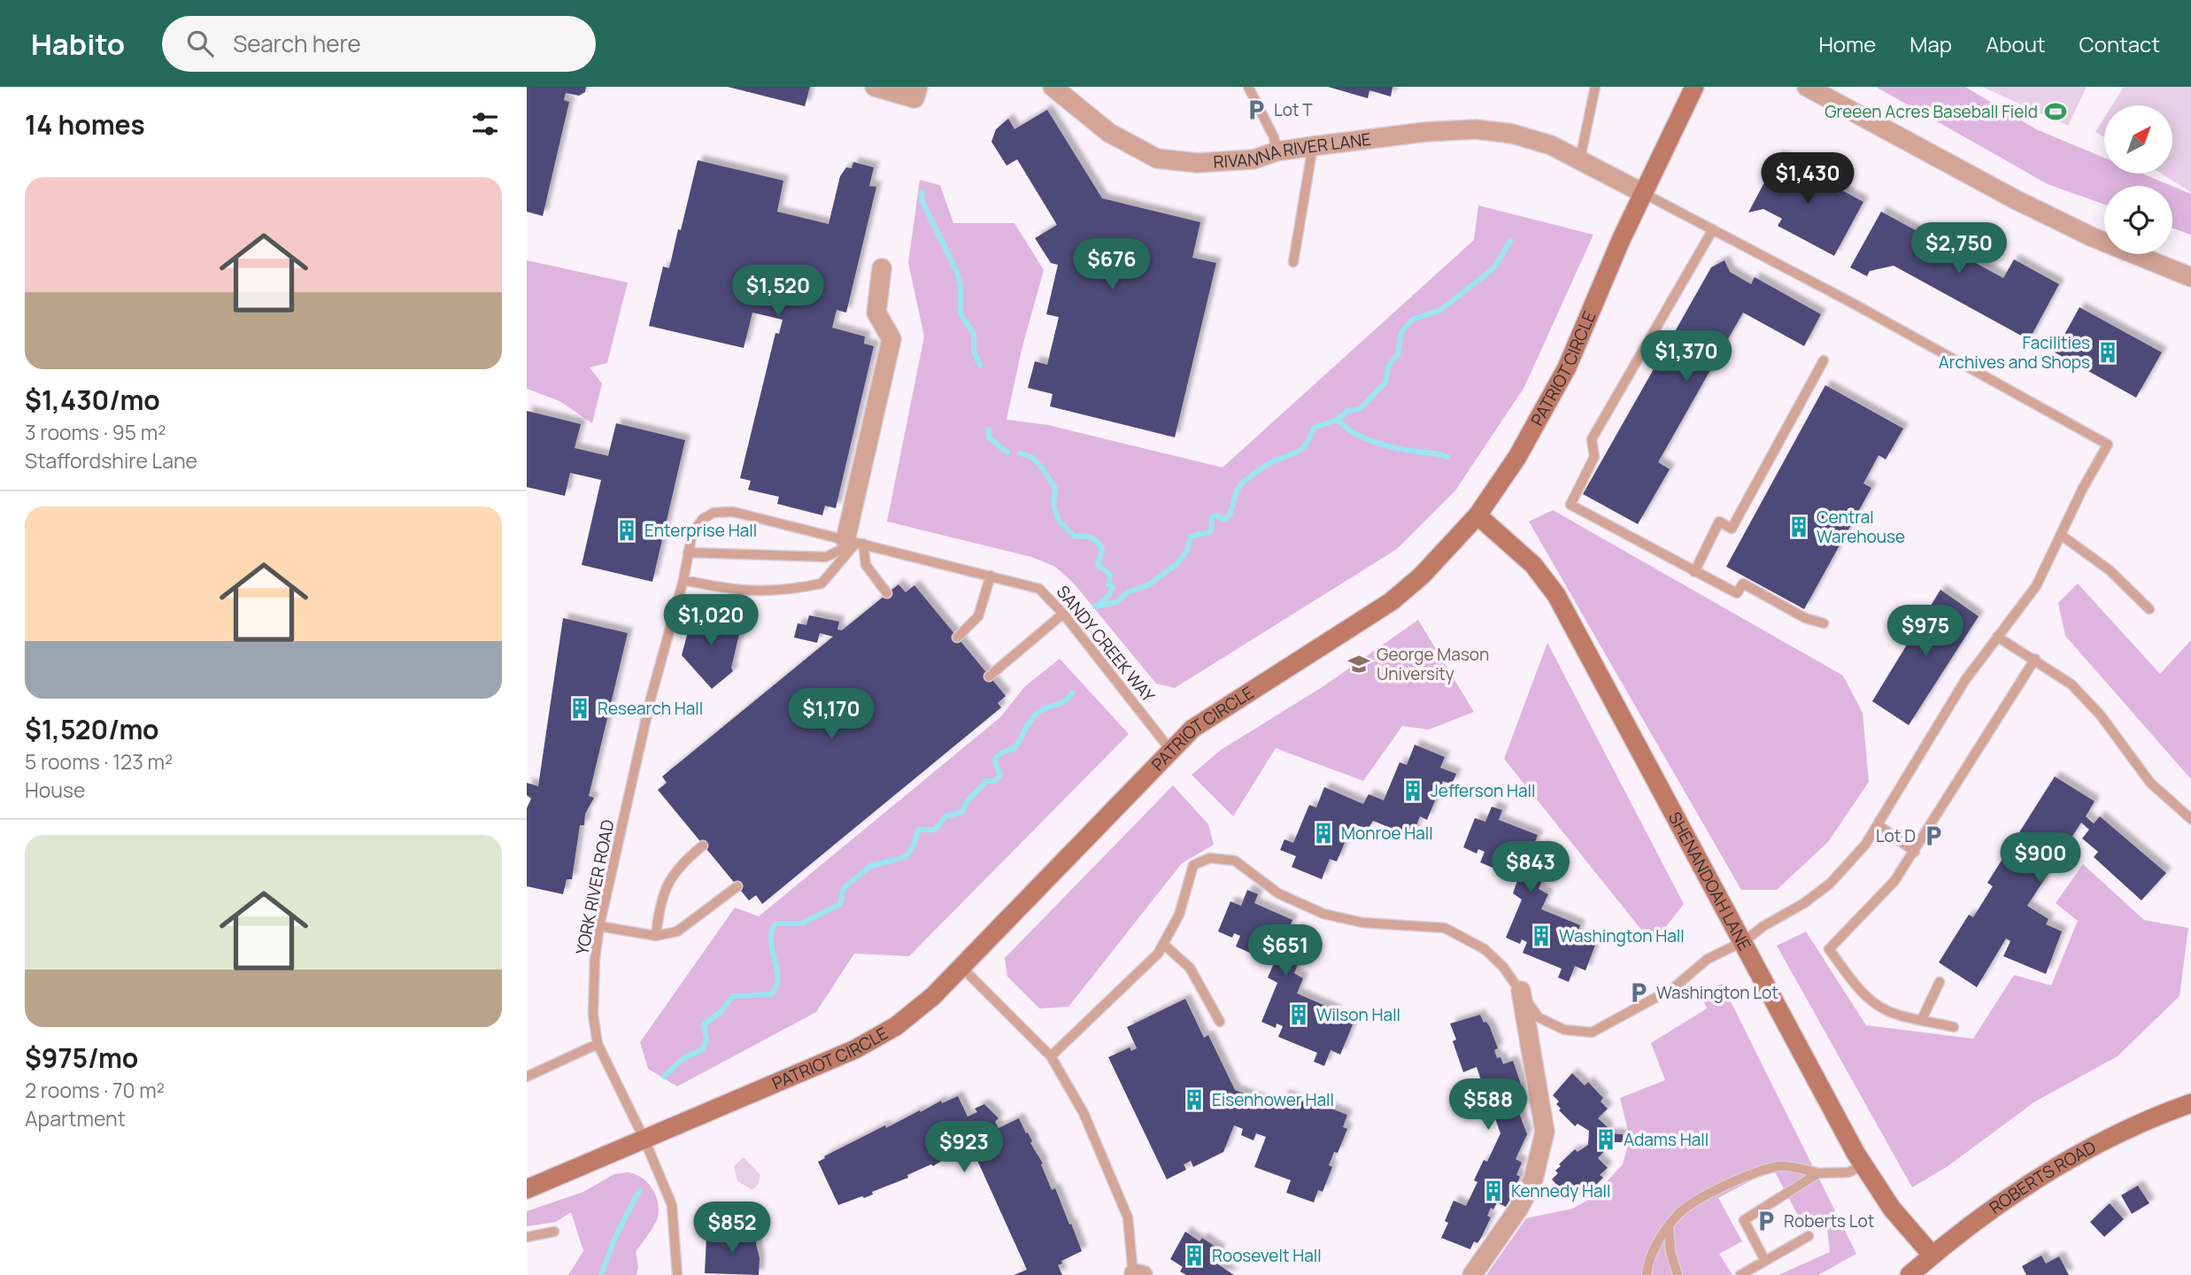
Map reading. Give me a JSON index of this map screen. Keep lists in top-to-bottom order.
{
  "streets": {
    "street": [
      "RIVANNA RIVER LANE",
      "PATRIOT CIRCLE",
      "SHENANDOAH LANE",
      "ROBERTS ROAD"
    ],
    "lane": ["SANDY CREEK WAY", "YORK RIVER ROAD"]
  },
  "crossings": [
    ["RIVANNA RIVER LANE", "PATRIOT CIRCLE"],
    ["PATRIOT CIRCLE", "SANDY CREEK WAY"],
    ["PATRIOT CIRCLE", "SHENANDOAH LANE"],
    ["PATRIOT CIRCLE", "YORK RIVER ROAD"],
    ["SANDY CREEK WAY", "YORK RIVER ROAD"],
    ["SHENANDOAH LANE", "ROBERTS ROAD"]
  ],
  "places": {
    "parking": [
      "Lot T",
      "Lot D",
      "Washington Lot",
      "Roberts Lot"
    ],
    "sports": ["Greeen Acres Baseball Field"],
    "building": [
      "Facilities Archives and Shops",
      "Central Warehouse",
      "Enterprise Hall",
      "Research Hall",
      "Jefferson Hall",
      "Monroe Hall",
      "Washington Hall",
      "Wilson Hall",
      "Eisenhower Hall",
      "Adams Hall",
      "Kennedy Hall",
      "Roosevelt Hall"
    ],
    "school or university": ["George Mason University"]
  },
  "north": "top right",
  "page": {
    "header": "Habito",
    "search": "Search here",
    "nav": [
      "Home",
      "Map",
      "About",
      "Contact"
    ],
    "heading": "14 homes",
    "price": [
      "$1,430",
      "$2,750",
      "$676",
      "$1,520",
      "$1,370",
      "$1,020",
      "$975",
      "$1,170",
      "$900",
      "$843",
      "$651",
      "$588",
      "$923",
      "$852"
    ],
    "list": [
      {
        "name": "$1,430/mo",
        "note": "3 rooms · 95 m² · Staffordshire Lane"
      },
      {
        "name": "$1,520/mo",
        "note": "5 rooms · 123 m² · House"
      },
      {
        "name": "$975/mo",
        "note": "2 rooms · 70 m² · Apartment"
      }
    ]
  }
}
